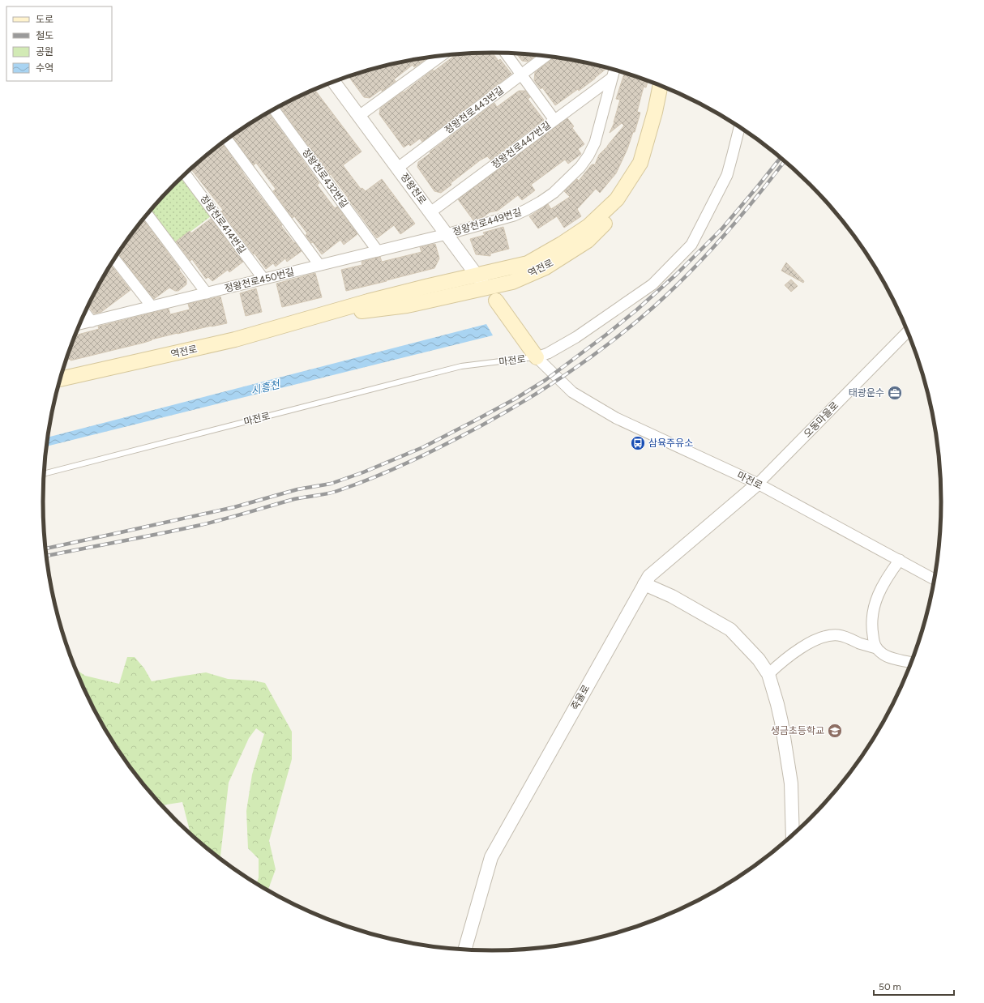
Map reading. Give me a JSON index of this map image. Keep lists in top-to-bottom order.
{
  "streets": {
    "main road": ["역전로"],
    "street": [
      "정왕천로443번길",
      "정왕천로447번길",
      "정왕천로432번길",
      "정왕천로",
      "정왕천로449번길",
      "정왕천로414번길",
      "정왕천로450번길",
      "마전로",
      "오동마을로",
      "죽율로"
    ]
  },
  "crossings": [
    ["정왕천로443번길", "정왕천로"],
    ["정왕천로447번길", "정왕천로"],
    ["정왕천로447번길", "정왕천로449번길"],
    ["정왕천로432번길", "정왕천로450번길"],
    ["정왕천로", "정왕천로449번길"],
    ["정왕천로", "역전로"],
    ["정왕천로", "정왕천로450번길"],
    ["정왕천로449번길", "정왕천로450번길"],
    ["정왕천로414번길", "정왕천로450번길"],
    ["마전로", "오동마을로"],
    ["마전로", "죽율로"],
    ["오동마을로", "죽율로"]
  ],
  "water": ["시흥천"],
  "places": {
    "office": ["태광운수"],
    "bus stop": ["삼육주유소"],
    "school or university": ["생금초등학교"]
  },
  "legend": [
    "도로",
    "철도",
    "공원",
    "수역"
  ],
  "scale_bar": "50 m"
}
